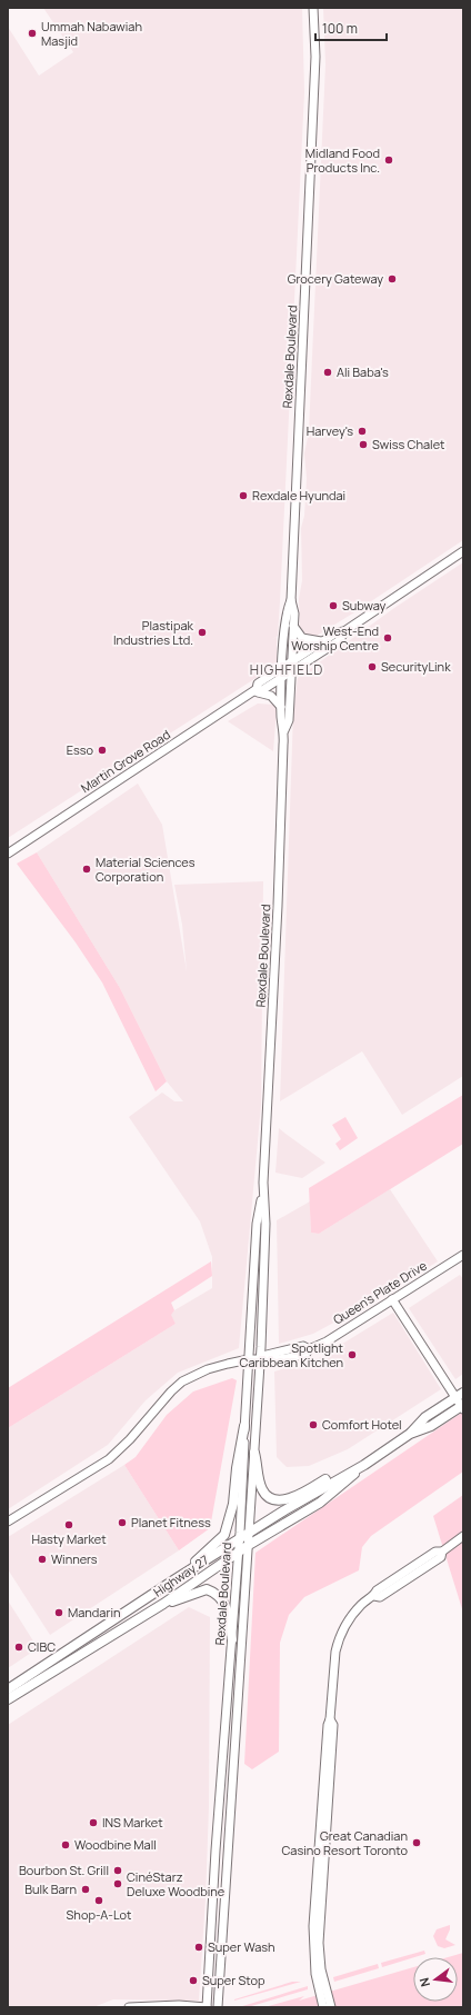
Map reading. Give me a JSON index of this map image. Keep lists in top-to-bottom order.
{
  "streets": {
    "main road": [
      "Rexdale Boulevard",
      "Martin Grove Road",
      "Queen's Plate Drive",
      "Highway 27"
    ]
  },
  "crossings": [
    ["Rexdale Boulevard", "Martin Grove Road"],
    ["Rexdale Boulevard", "Queen's Plate Drive"],
    ["Rexdale Boulevard", "Highway 27"]
  ],
  "districts": ["HIGHFIELD"],
  "places": [
    "Ummah Nabawiah Masjid",
    "Midland Food Products Inc.",
    "Grocery Gateway",
    "Ali Baba's",
    "Harvey's",
    "Swiss Chalet",
    "Rexdale Hyundai",
    "Subway",
    "Plastipak Industries Ltd.",
    "West-End Worship Centre",
    "SecurityLink",
    "Esso",
    "Material Sciences Corporation",
    "Spotlight Caribbean Kitchen",
    "Comfort Hotel",
    "Planet Fitness",
    "Hasty Market",
    "Winners",
    "Mandarin",
    "CIBC",
    "INS Market",
    "Great Canadian Casino Resort Toronto",
    "Woodbine Mall",
    "Bourbon St. Grill",
    "CinéStarz Deluxe Woodbine",
    "Bulk Barn",
    "Shop-A-Lot",
    "Super Wash",
    "Super Stop"
  ],
  "scale_bar": "100 m",
  "north": "left"
}
